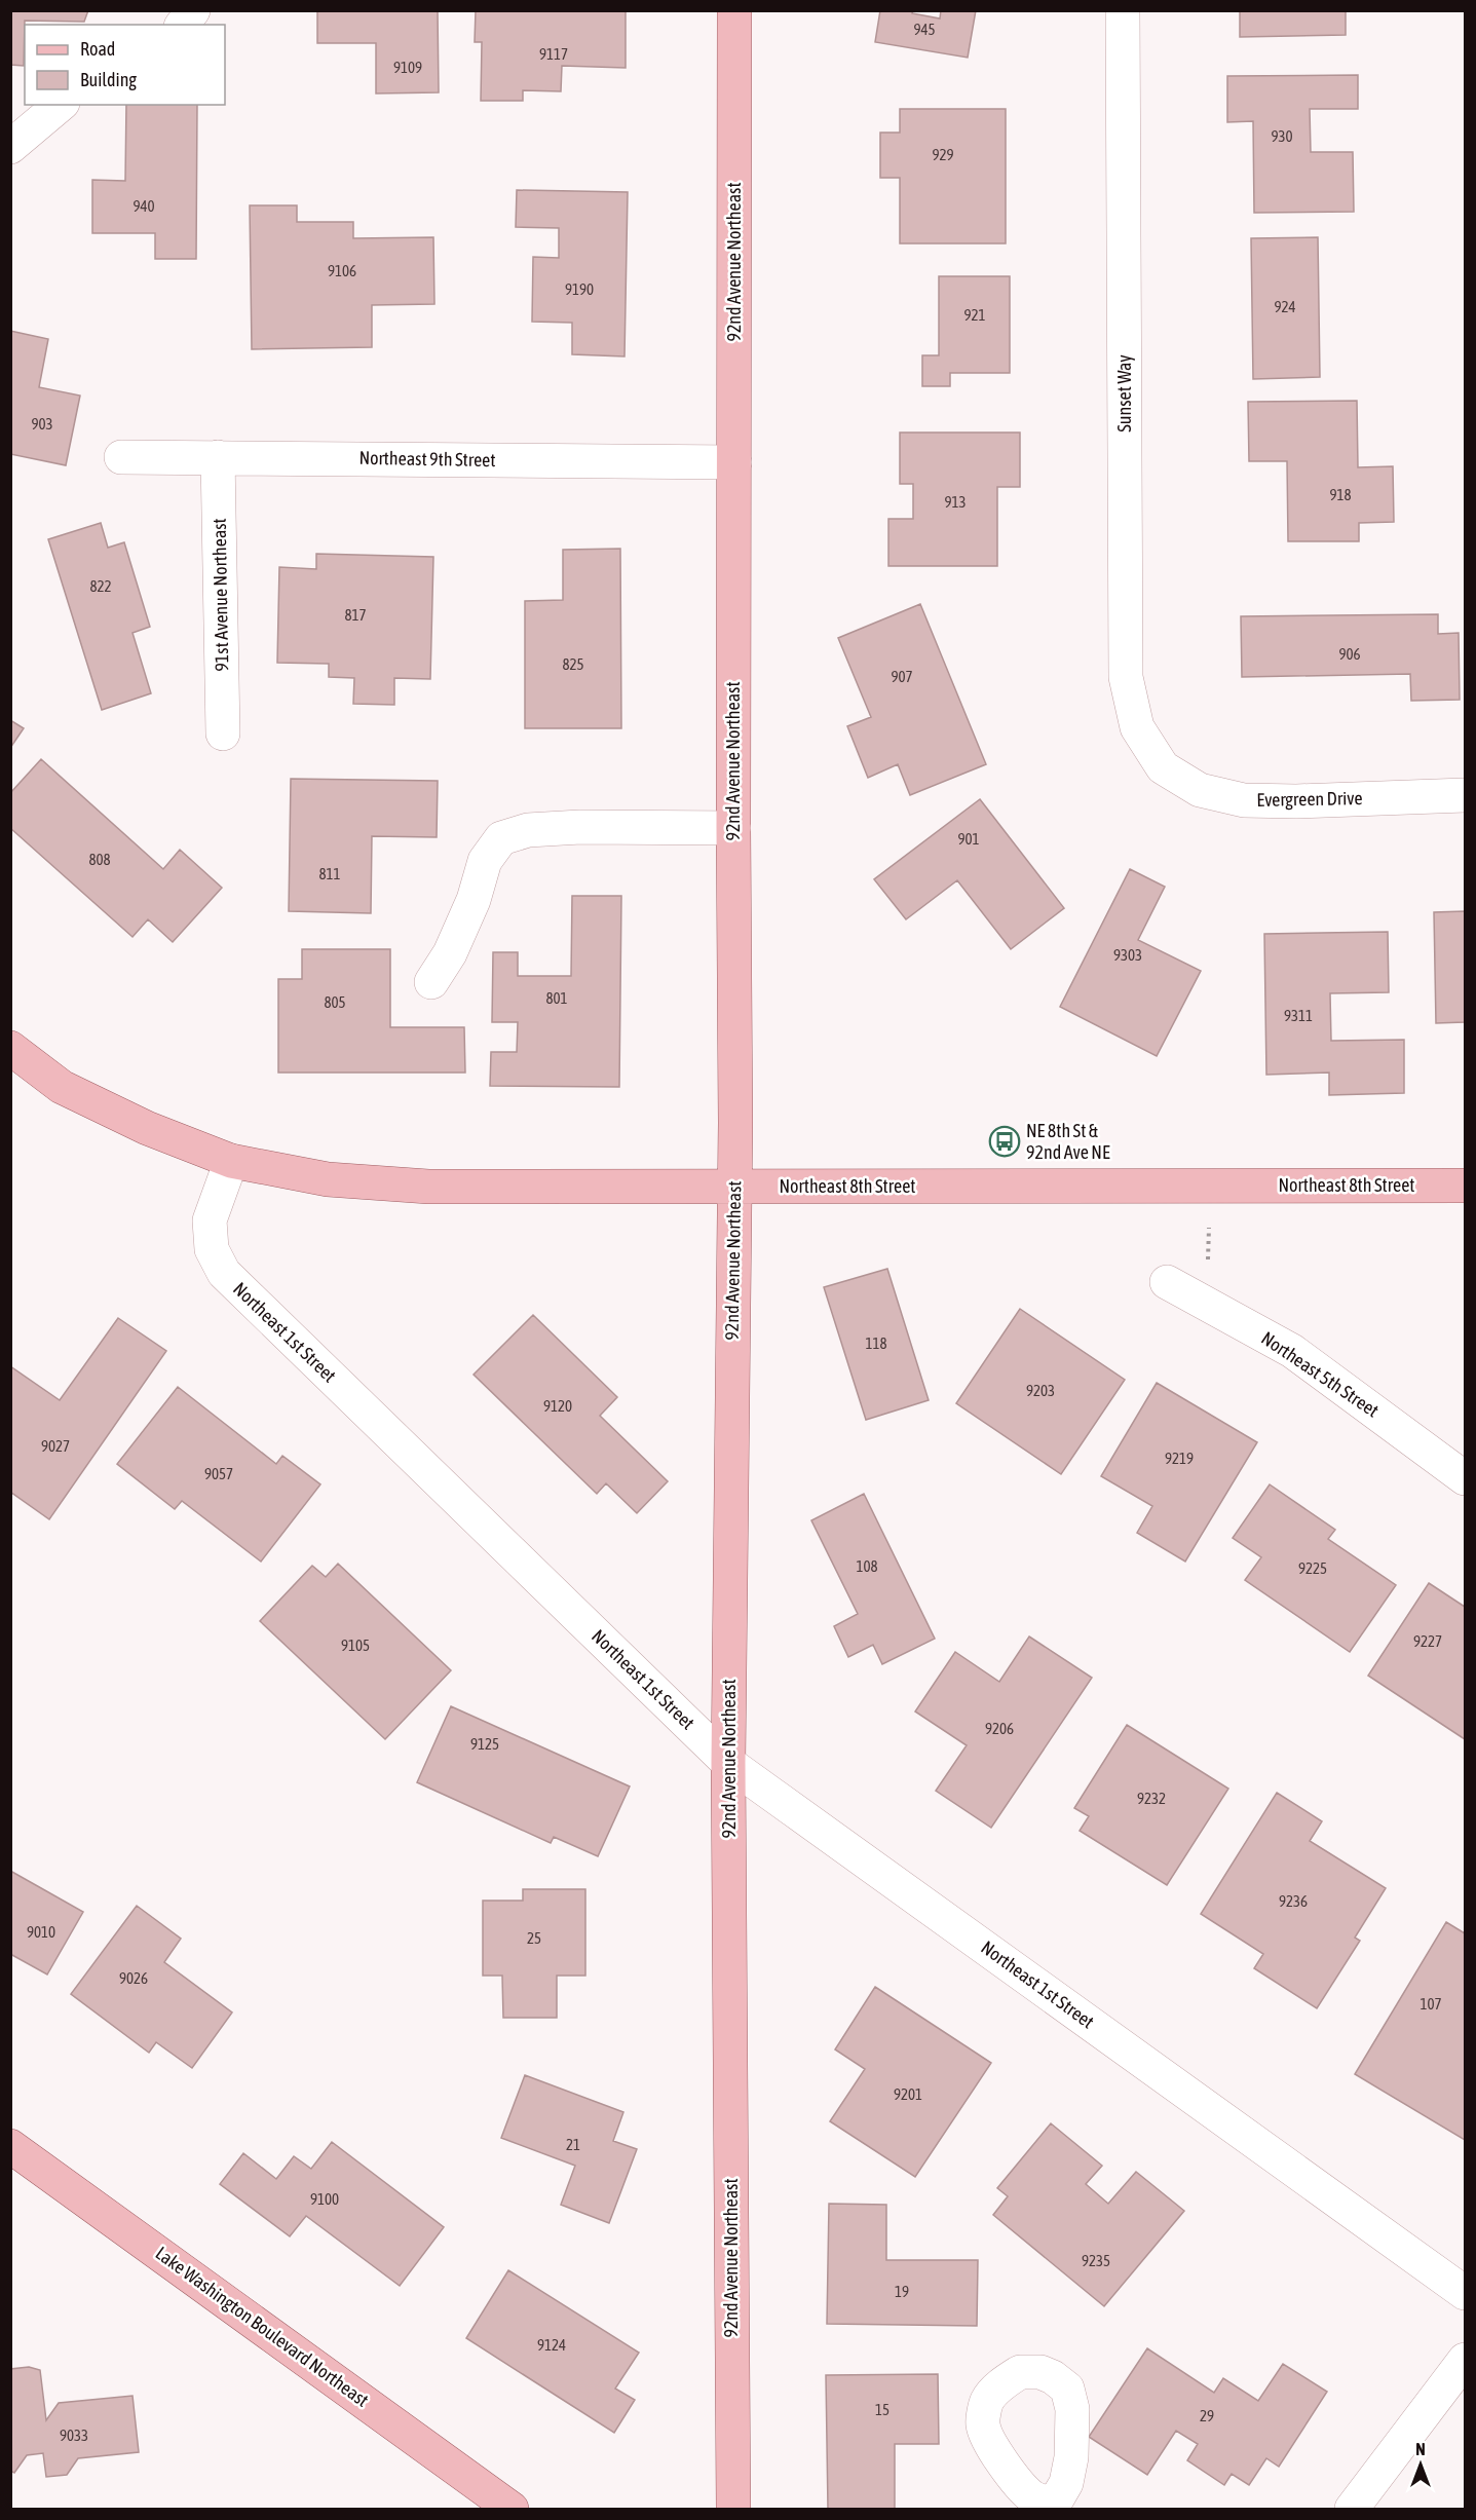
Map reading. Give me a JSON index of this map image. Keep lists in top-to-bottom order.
{
  "streets": {
    "main road": ["92nd Avenue Northeast", "Northeast 8th Street", "Lake Washington Boulevard Northeast"],
    "street": [
      "Sunset Way",
      "Northeast 9th Street",
      "91st Avenue Northeast",
      "Evergreen Drive",
      "Northeast 1st Street",
      "Northeast 5th Street"
    ]
  },
  "crossings": [
    ["92nd Avenue Northeast", "Northeast 9th Street"],
    ["92nd Avenue Northeast", "Northeast 8th Street"],
    ["92nd Avenue Northeast", "Northeast 1st Street"],
    ["Sunset Way", "Evergreen Drive"],
    ["Northeast 9th Street", "91st Avenue Northeast"],
    ["Northeast 8th Street", "Northeast 1st Street"]
  ],
  "places": {
    "bus stop": ["NE 8th St & 92nd Ave NE"]
  },
  "house_numbers": [
    "945",
    "9117",
    "9109",
    "930",
    "929",
    "940",
    "9106",
    "9190",
    "924",
    "921",
    "903",
    "918",
    "913",
    "822",
    "817",
    "906",
    "825",
    "907",
    "901",
    "808",
    "811",
    "9303",
    "801",
    "805",
    "9311",
    "118",
    "9203",
    "9120",
    "9027",
    "9219",
    "9057",
    "108",
    "9225",
    "9227",
    "9105",
    "9206",
    "9125",
    "9232",
    "9236",
    "9010",
    "25",
    "9026",
    "107",
    "9201",
    "21",
    "9100",
    "9235",
    "19",
    "9124",
    "15",
    "29",
    "9033"
  ],
  "legend": ["Road", "Building"],
  "north": "top"
}
